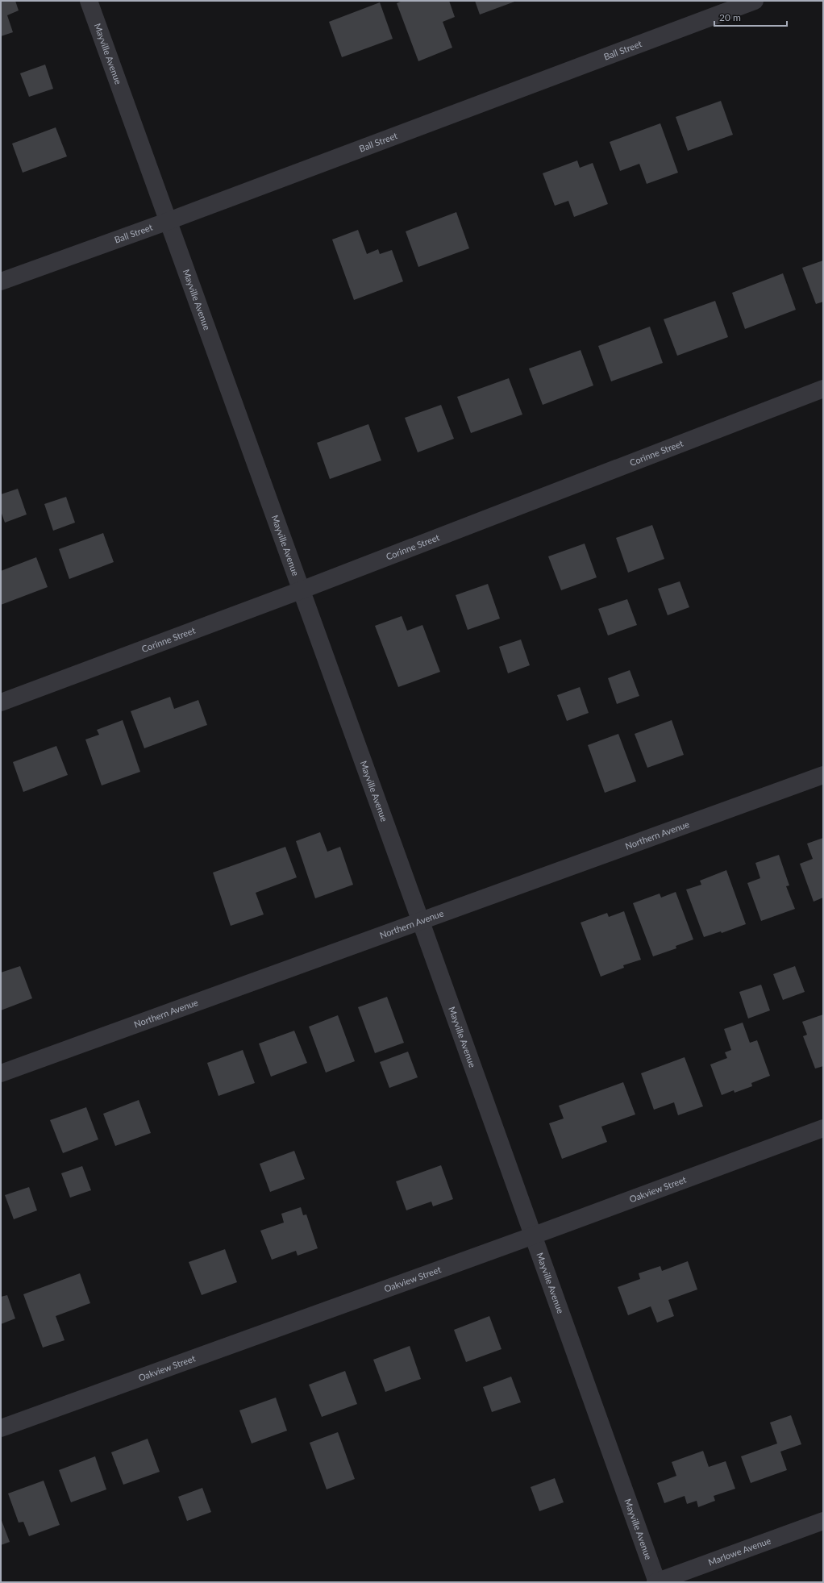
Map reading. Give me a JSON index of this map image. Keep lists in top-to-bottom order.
{
  "streets": {
    "street": [
      "Ball Street",
      "Mayville Avenue",
      "Corinne Street",
      "Northern Avenue",
      "Oakview Street",
      "Marlowe Avenue"
    ]
  },
  "crossings": [
    ["Ball Street", "Mayville Avenue"],
    ["Mayville Avenue", "Corinne Street"],
    ["Mayville Avenue", "Northern Avenue"],
    ["Mayville Avenue", "Oakview Street"],
    ["Mayville Avenue", "Marlowe Avenue"]
  ],
  "scale_bar": "20 m"
}
